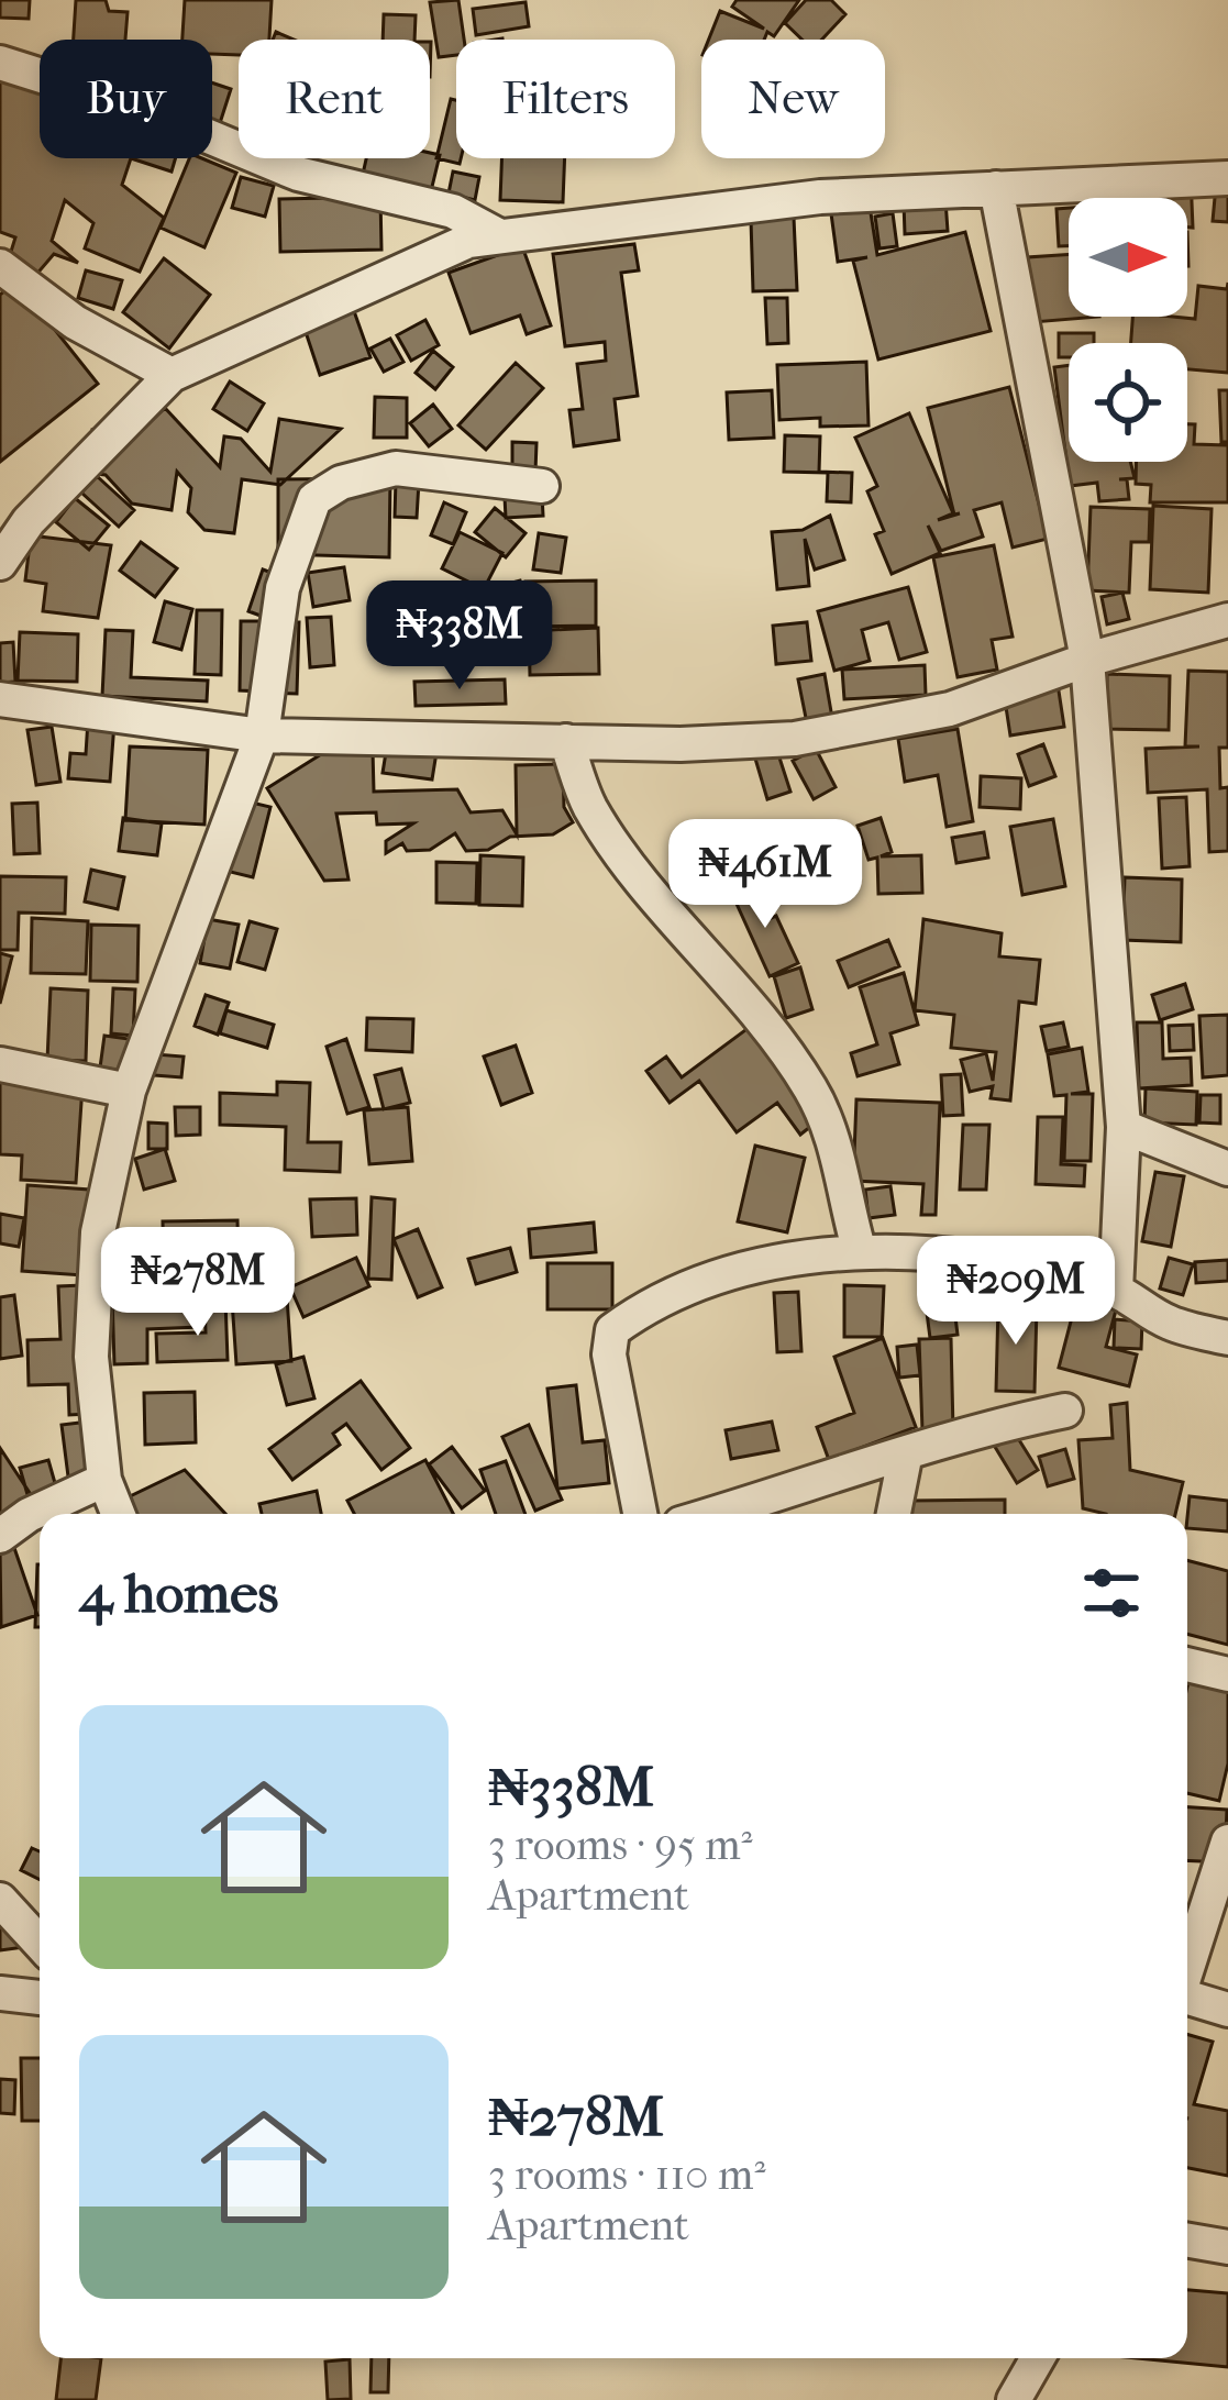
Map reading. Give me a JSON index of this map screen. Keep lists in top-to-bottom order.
{
  "north": "right",
  "page": {
    "chip": [
      "Buy",
      "Rent",
      "Filters",
      "New"
    ],
    "price": [
      "₦338M",
      "₦461M",
      "₦278M",
      "₦209M"
    ],
    "heading": "4 homes",
    "list": [
      {
        "name": "₦338M",
        "note": "3 rooms · 95 m² · Apartment"
      },
      {
        "name": "₦278M",
        "note": "3 rooms · 110 m² · Apartment"
      }
    ]
  }
}
